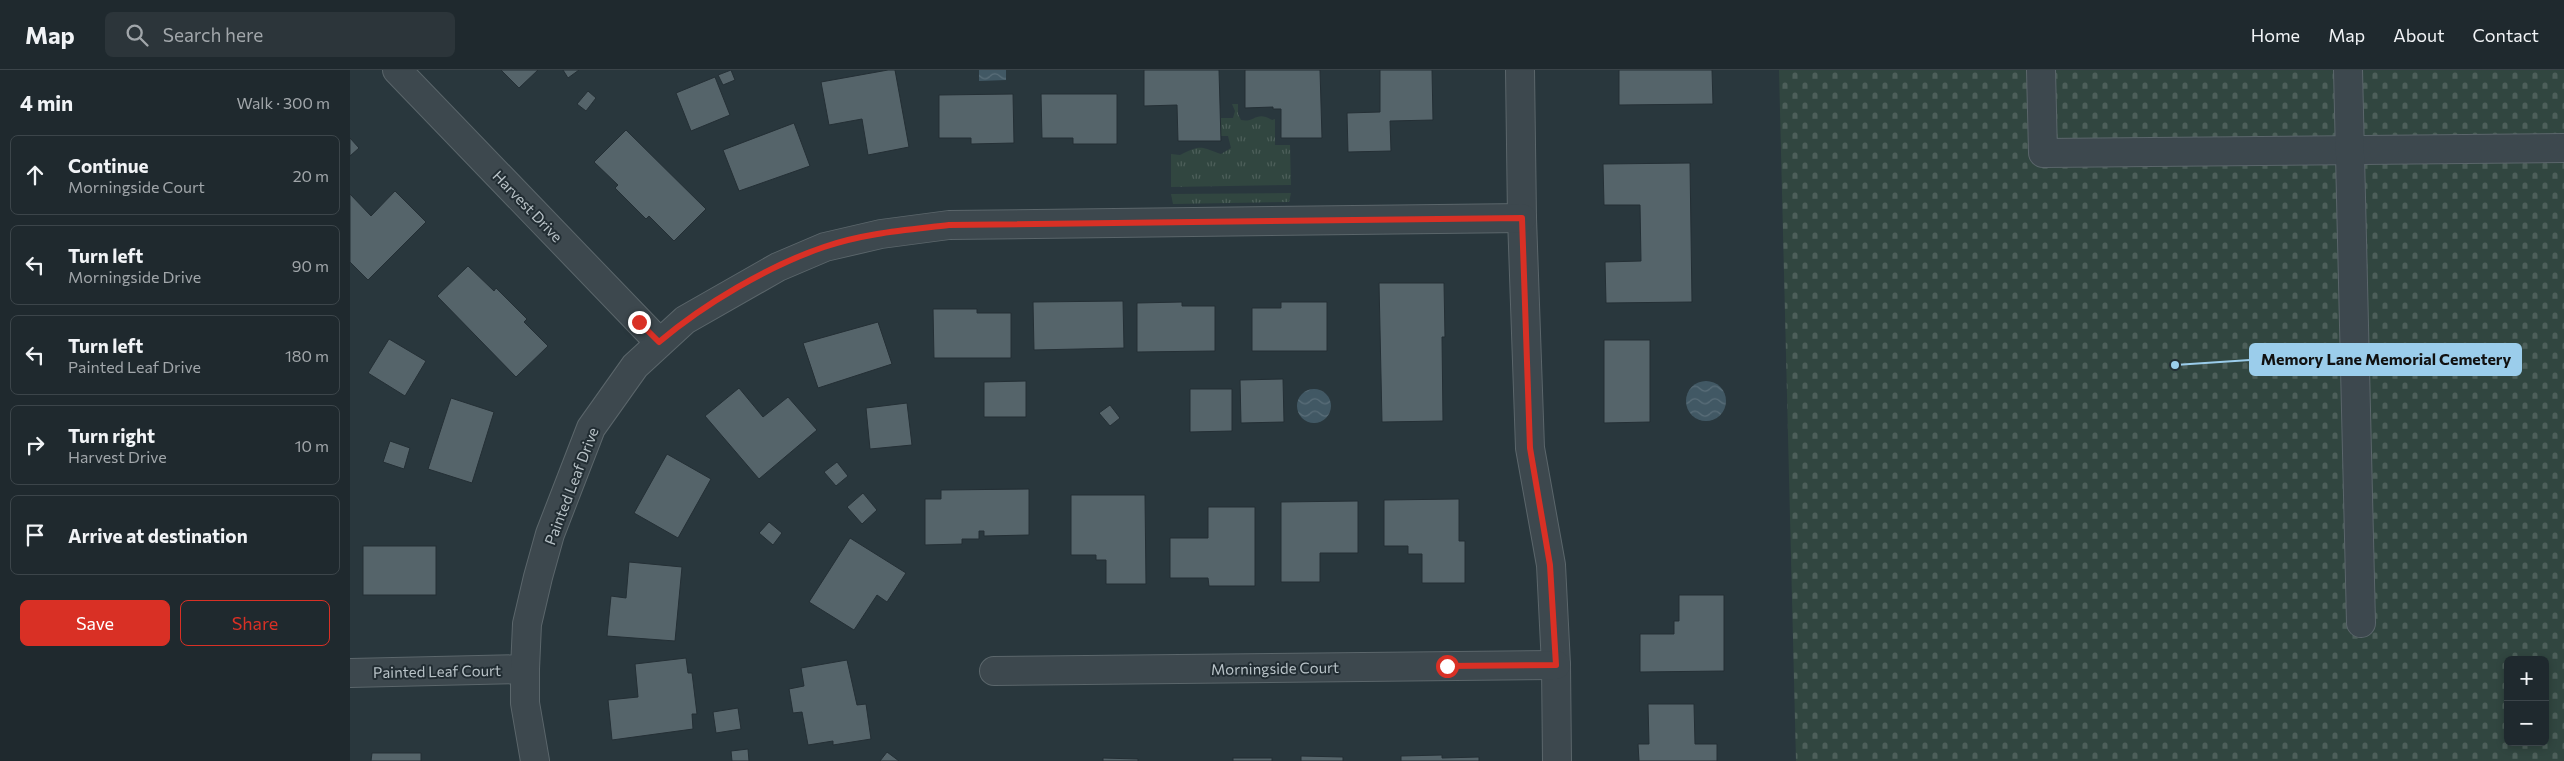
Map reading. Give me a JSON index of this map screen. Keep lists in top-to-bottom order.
{
  "streets": {
    "street": [
      "Harvest Drive",
      "Painted Leaf Drive",
      "Morningside Court",
      "Painted Leaf Court"
    ]
  },
  "crossings": [
    ["Harvest Drive", "Painted Leaf Drive"],
    ["Painted Leaf Drive", "Painted Leaf Court"]
  ],
  "places": ["Memory Lane Memorial Cemetery"],
  "page": {
    "header": "Map",
    "search": "Search here",
    "nav": [
      "Home",
      "Map",
      "About",
      "Contact"
    ],
    "heading": ["4 min", "Walk · 300 m"],
    "list": [
      ["Continue", "Morningside Court", "20 m"],
      ["Turn left", "Morningside Drive", "90 m"],
      ["Turn left", "Painted Leaf Drive", "180 m"],
      ["Turn right", "Harvest Drive", "10 m"],
      "Arrive at destination"
    ],
    "buttons": ["Save", "Share"],
    "map_buttons": ["+", "−"]
  }
}
